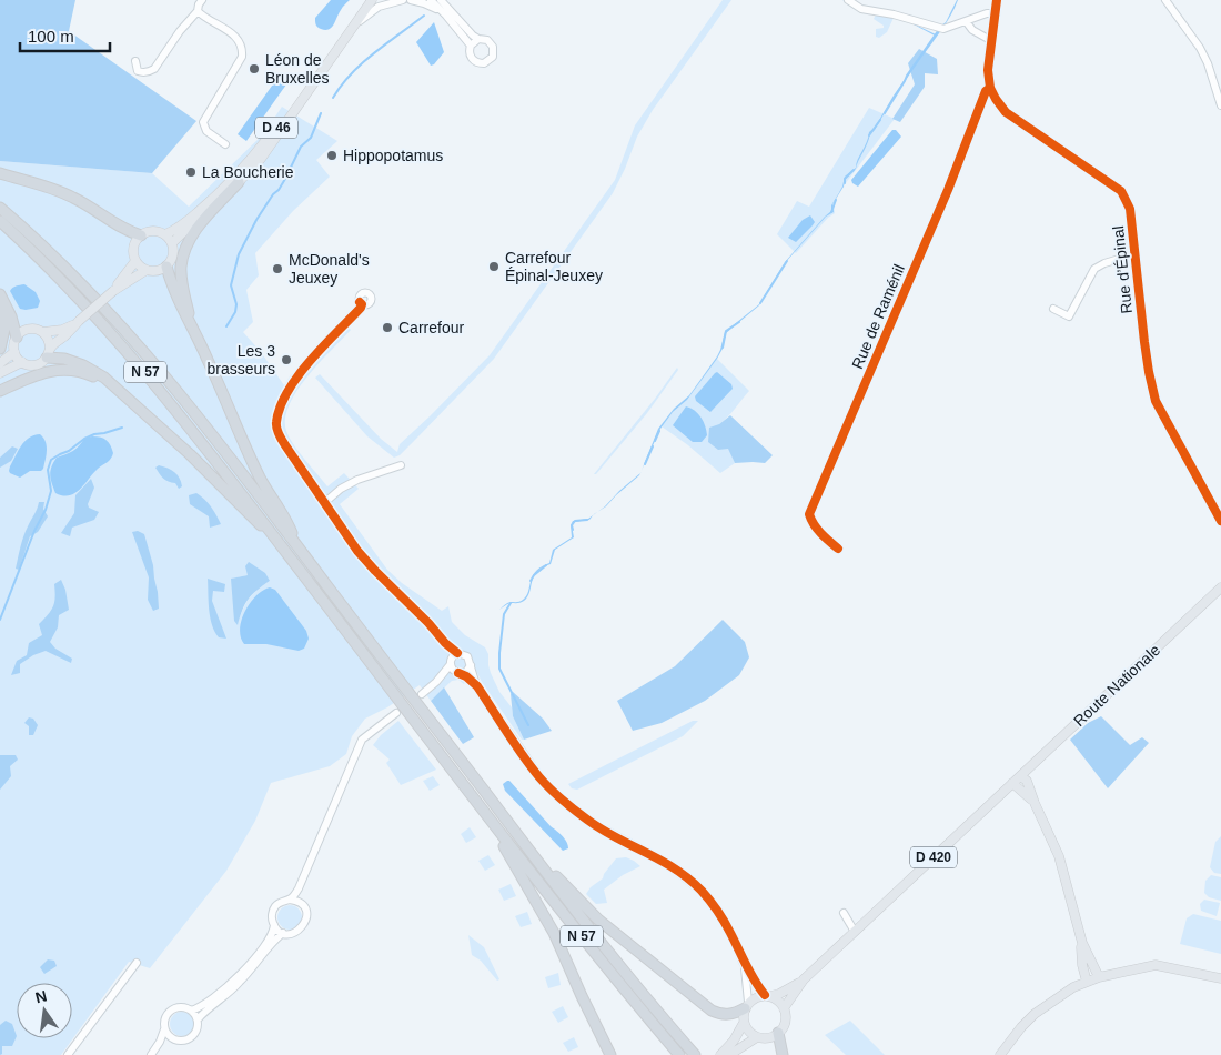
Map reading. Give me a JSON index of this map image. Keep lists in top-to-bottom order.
{
  "streets": {
    "highway": ["N 57"],
    "main road": ["D 46", "Route Nationale", "D 420"],
    "street": ["Rue d’Épinal", "Rue de Raménil"]
  },
  "crossings": [
    ["Rue d’Épinal", "Rue de Raménil"],
    ["Route Nationale", "D 420"]
  ],
  "places": [
    "Léon de Bruxelles",
    "Hippopotamus",
    "La Boucherie",
    "Carrefour Épinal-Jeuxey",
    "McDonald's Jeuxey",
    "Carrefour",
    "Les 3 brasseurs"
  ],
  "scale_bar": "100 m",
  "north": "top"
}
